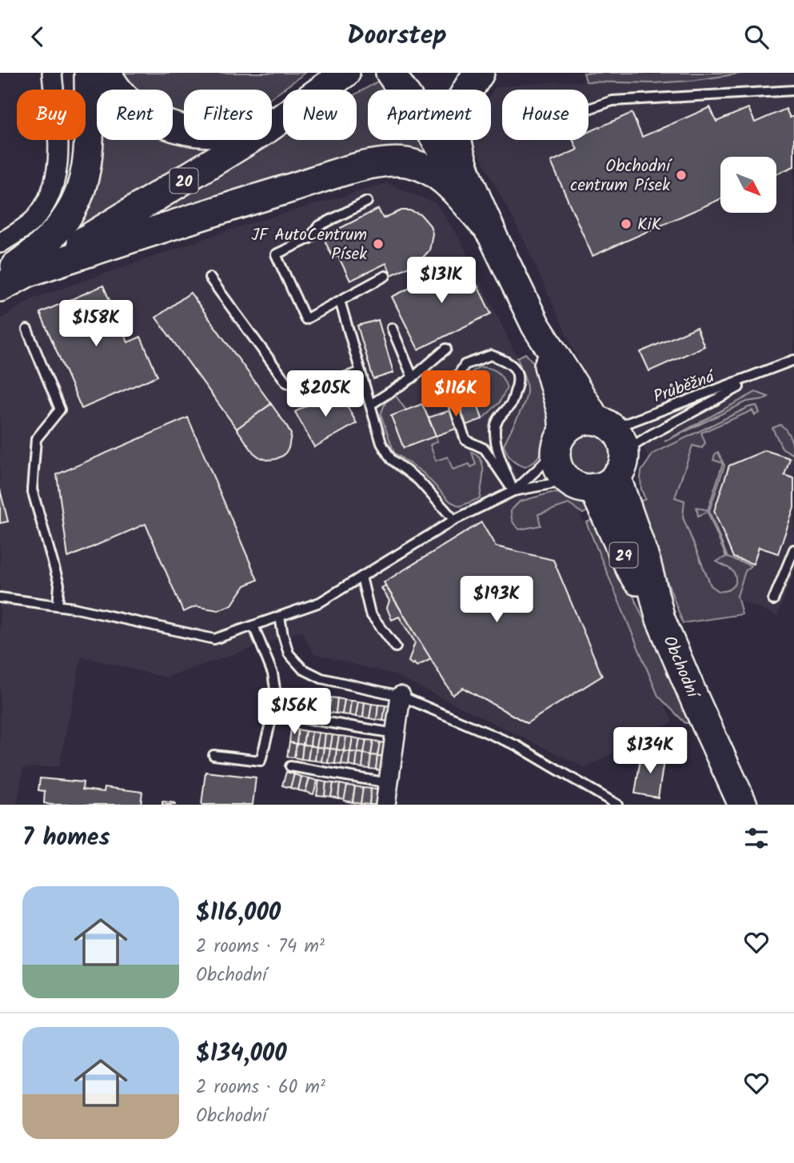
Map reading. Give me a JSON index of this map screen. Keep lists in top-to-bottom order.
{
  "streets": {
    "main road": ["20", "29", "Obchodní"],
    "lane": ["Průběžná"]
  },
  "crossings": [
    ["Průběžná", "29"],
    ["Průběžná", "Obchodní"],
    ["29", "Obchodní"]
  ],
  "places": ["Obchodní centrum Písek", "KiK", "JF AutoCentrum Písek"],
  "north": "bottom right",
  "page": {
    "header": "Doorstep",
    "chip": [
      "Buy",
      "Rent",
      "Filters",
      "New",
      "Apartment",
      "House"
    ],
    "price": [
      "$131K",
      "$158K",
      "$205K",
      "$116K",
      "$193K",
      "$156K",
      "$134K"
    ],
    "heading": "7 homes",
    "list": [
      {
        "name": "$116,000",
        "note": "2 rooms · 74 m² · Obchodní"
      },
      {
        "name": "$134,000",
        "note": "2 rooms · 60 m² · Obchodní"
      }
    ]
  }
}
